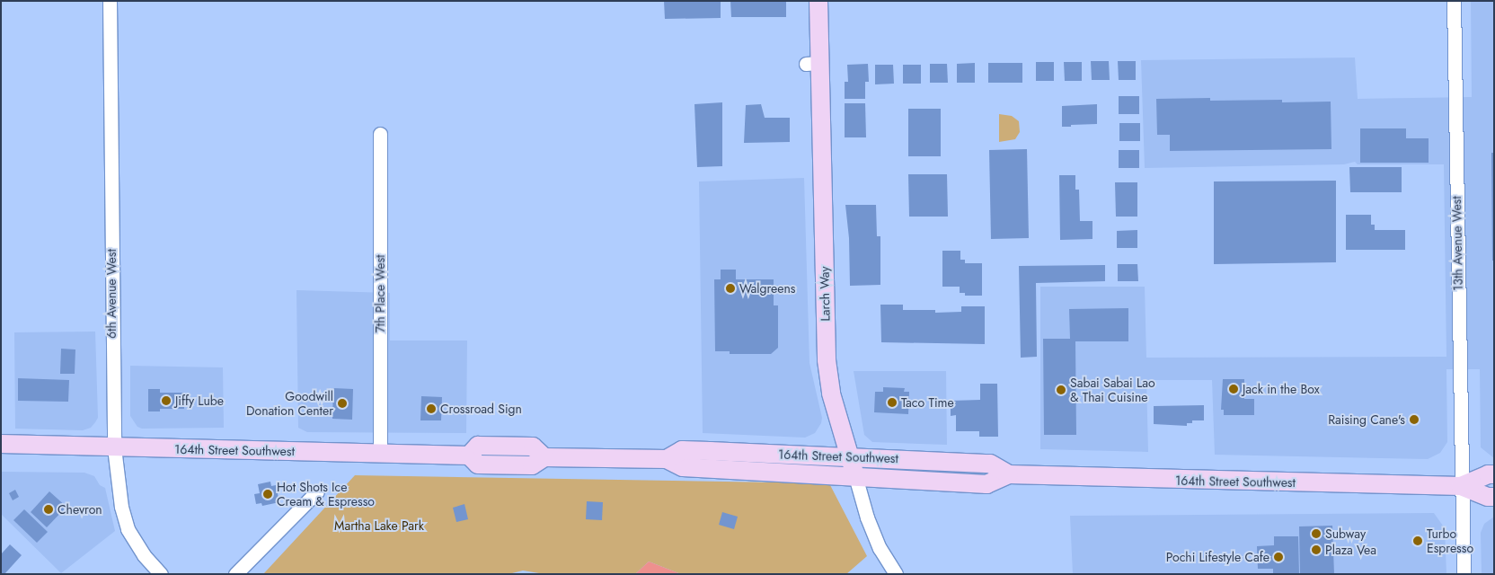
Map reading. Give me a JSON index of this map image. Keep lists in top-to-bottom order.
{
  "streets": {
    "main road": ["Larch Way", "164th Street Southwest"],
    "street": ["13th Avenue West", "6th Avenue West", "7th Place West"]
  },
  "crossings": [
    ["13th Avenue West", "164th Street Southwest"],
    ["6th Avenue West", "164th Street Southwest"],
    ["7th Place West", "164th Street Southwest"],
    ["Larch Way", "164th Street Southwest"]
  ],
  "parks": ["Martha Lake Park"],
  "places": [
    "Walgreens",
    "Jack in the Box",
    "Sabai Sabai Lao & Thai Cuisine",
    "Jiffy Lube",
    "Taco Time",
    "Goodwill Donation Center",
    "Crossroad Sign",
    "Raising Cane's",
    "Hot Shots Ice Cream & Espresso",
    "Chevron",
    "Subway",
    "Turbo Espresso",
    "Plaza Vea",
    "Pochi Lifestyle Cafe"
  ]
}
